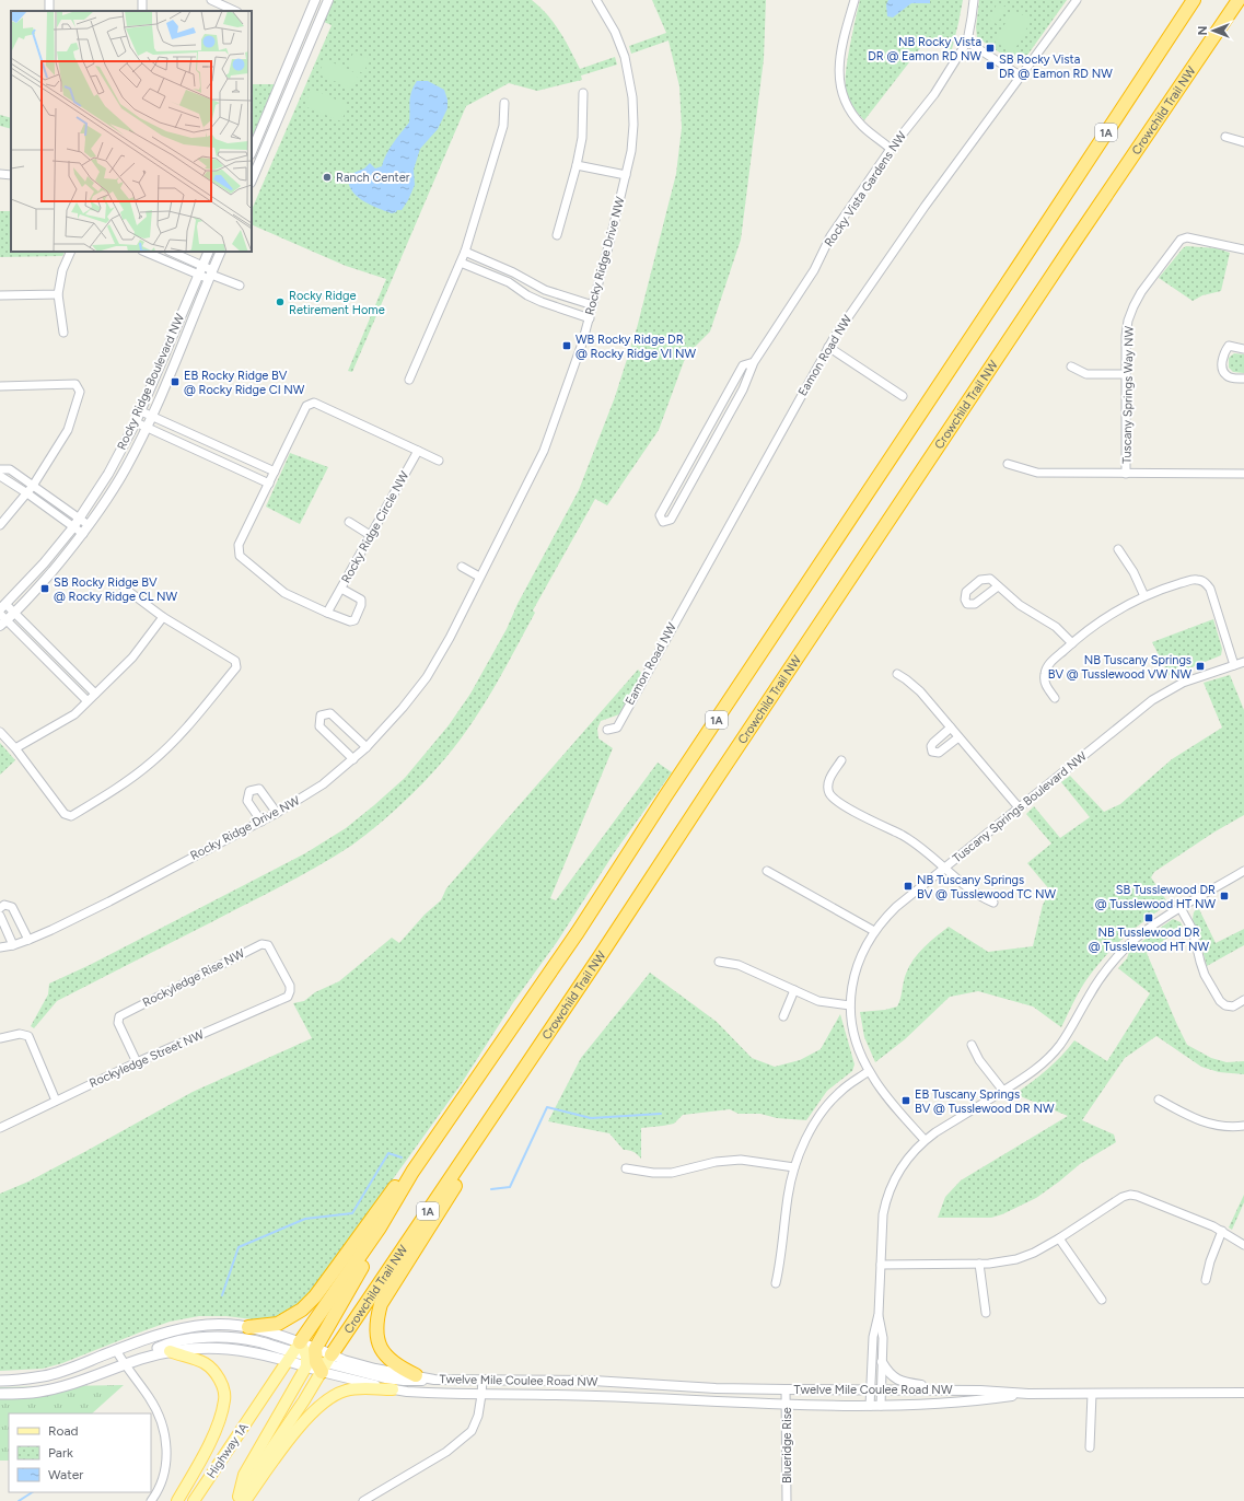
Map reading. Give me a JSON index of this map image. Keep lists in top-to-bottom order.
{
  "streets": {
    "highway": ["Crowchild Trail NW", "1A"],
    "main road": ["Twelve Mile Coulee Road NW", "Highway 1A"],
    "street": [
      "Rocky Vista Gardens NW",
      "Rocky Ridge Drive NW",
      "Eamon Road NW",
      "Rocky Ridge Boulevard NW",
      "Tuscany Springs Way NW",
      "Rocky Ridge Circle NW",
      "Tuscany Springs Boulevard NW",
      "Rockyledge Rise NW",
      "Rockyledge Street NW",
      "Blueridge Rise"
    ]
  },
  "crossings": [
    ["Crowchild Trail NW", "Twelve Mile Coulee Road NW"],
    ["1A", "Twelve Mile Coulee Road NW"],
    ["1A", "Highway 1A"],
    ["Rockyledge Rise NW", "Rockyledge Street NW"],
    ["Twelve Mile Coulee Road NW", "Blueridge Rise"],
    ["Twelve Mile Coulee Road NW", "Highway 1A"]
  ],
  "places": {
    "transit": [
      "NB Rocky Vista DR @ Eamon RD NW",
      "SB Rocky Vista DR @ Eamon RD NW",
      "WB Rocky Ridge DR @ Rocky Ridge VI NW",
      "EB Rocky Ridge BV @ Rocky Ridge CI NW",
      "SB Rocky Ridge BV @ Rocky Ridge CL NW",
      "NB Tuscany Springs BV @ Tusslewood VW NW",
      "NB Tuscany Springs BV @ Tusslewood TC NW",
      "SB Tusslewood DR @ Tusslewood HT NW",
      "NB Tusslewood DR @ Tusslewood HT NW",
      "EB Tuscany Springs BV @ Tusslewood DR NW"
    ],
    "other": ["Ranch Center", "Rocky Ridge Retirement Home"]
  },
  "legend": ["Road", "Park", "Water"],
  "north": "left"
}
